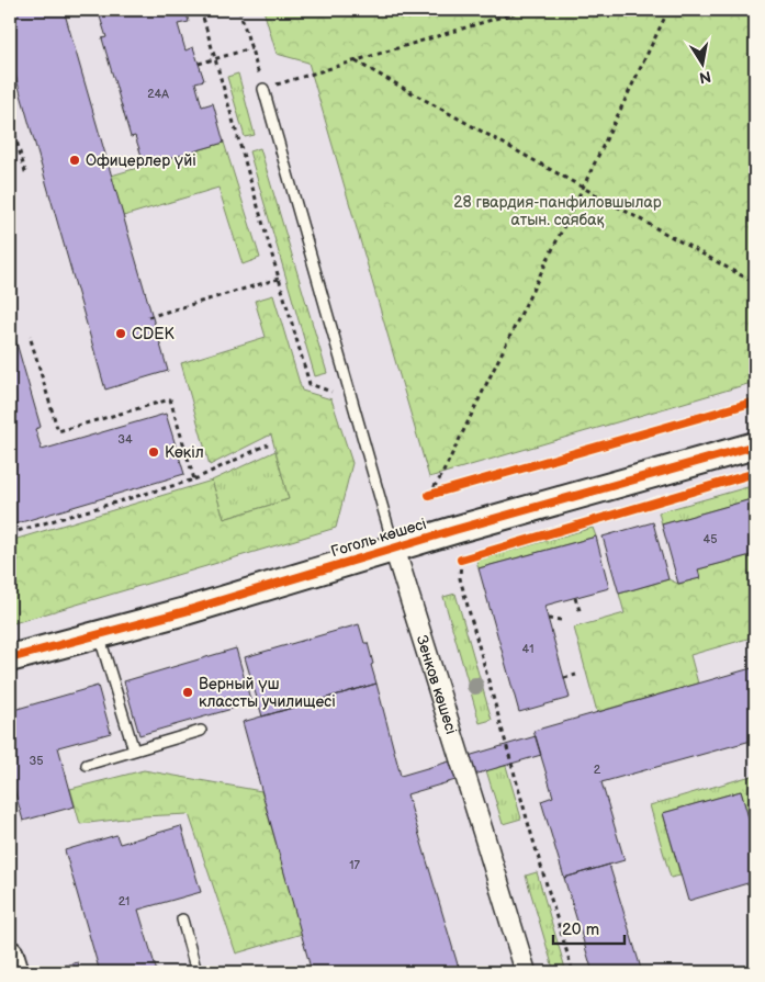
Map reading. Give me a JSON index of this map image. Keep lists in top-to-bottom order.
{
  "streets": {
    "street": ["Гоголь көшесі", "Зенков көшесі"]
  },
  "crossings": [
    ["Гоголь көшесі", "Зенков көшесі"]
  ],
  "parks": ["28 гвардия-панфиловшылар атын. саябақ"],
  "places": [
    "Офицерлер үйі",
    "CDEK",
    "Көкіл",
    "Верный үш классты училищесі"
  ],
  "house_numbers": [
    "24А",
    "34",
    "45",
    "41",
    "35",
    "2",
    "17",
    "21"
  ],
  "scale_bar": "20 m",
  "north": "bottom"
}
